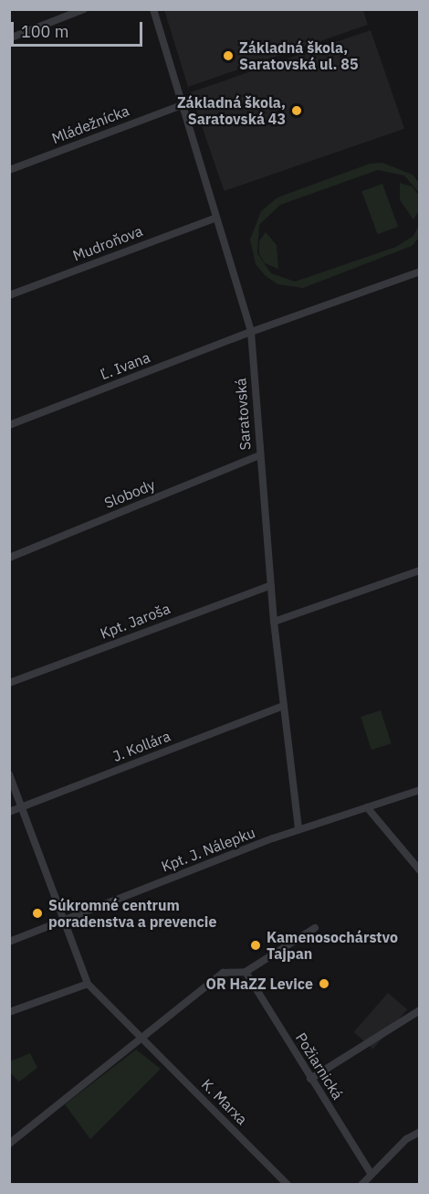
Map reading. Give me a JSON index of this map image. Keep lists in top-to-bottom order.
{
  "streets": {
    "street": [
      "Mládežnícka",
      "Mudroňova",
      "Ľ. Ivana",
      "Saratovská",
      "Slobody",
      "Kpt. Jaroša",
      "J. Kollára",
      "Kpt. J. Nálepku",
      "Požiarnická",
      "K. Marxa"
    ]
  },
  "crossings": [
    ["Mládežnícka", "Saratovská"],
    ["Mudroňova", "Saratovská"],
    ["Ľ. Ivana", "Saratovská"],
    ["Saratovská", "Slobody"],
    ["Saratovská", "Kpt. Jaroša"],
    ["Saratovská", "J. Kollára"],
    ["Saratovská", "Kpt. J. Nálepku"],
    ["J. Kollára", "K. Marxa"],
    ["Kpt. J. Nálepku", "K. Marxa"]
  ],
  "places": [
    "Základná škola, Saratovská ul. 85",
    "Základná škola, Saratovská 43",
    "Súkromné centrum poradenstva a prevencie",
    "Kamenosochárstvo Tajpan",
    "OR HaZZ Levice"
  ],
  "scale_bar": "100 m"
}
